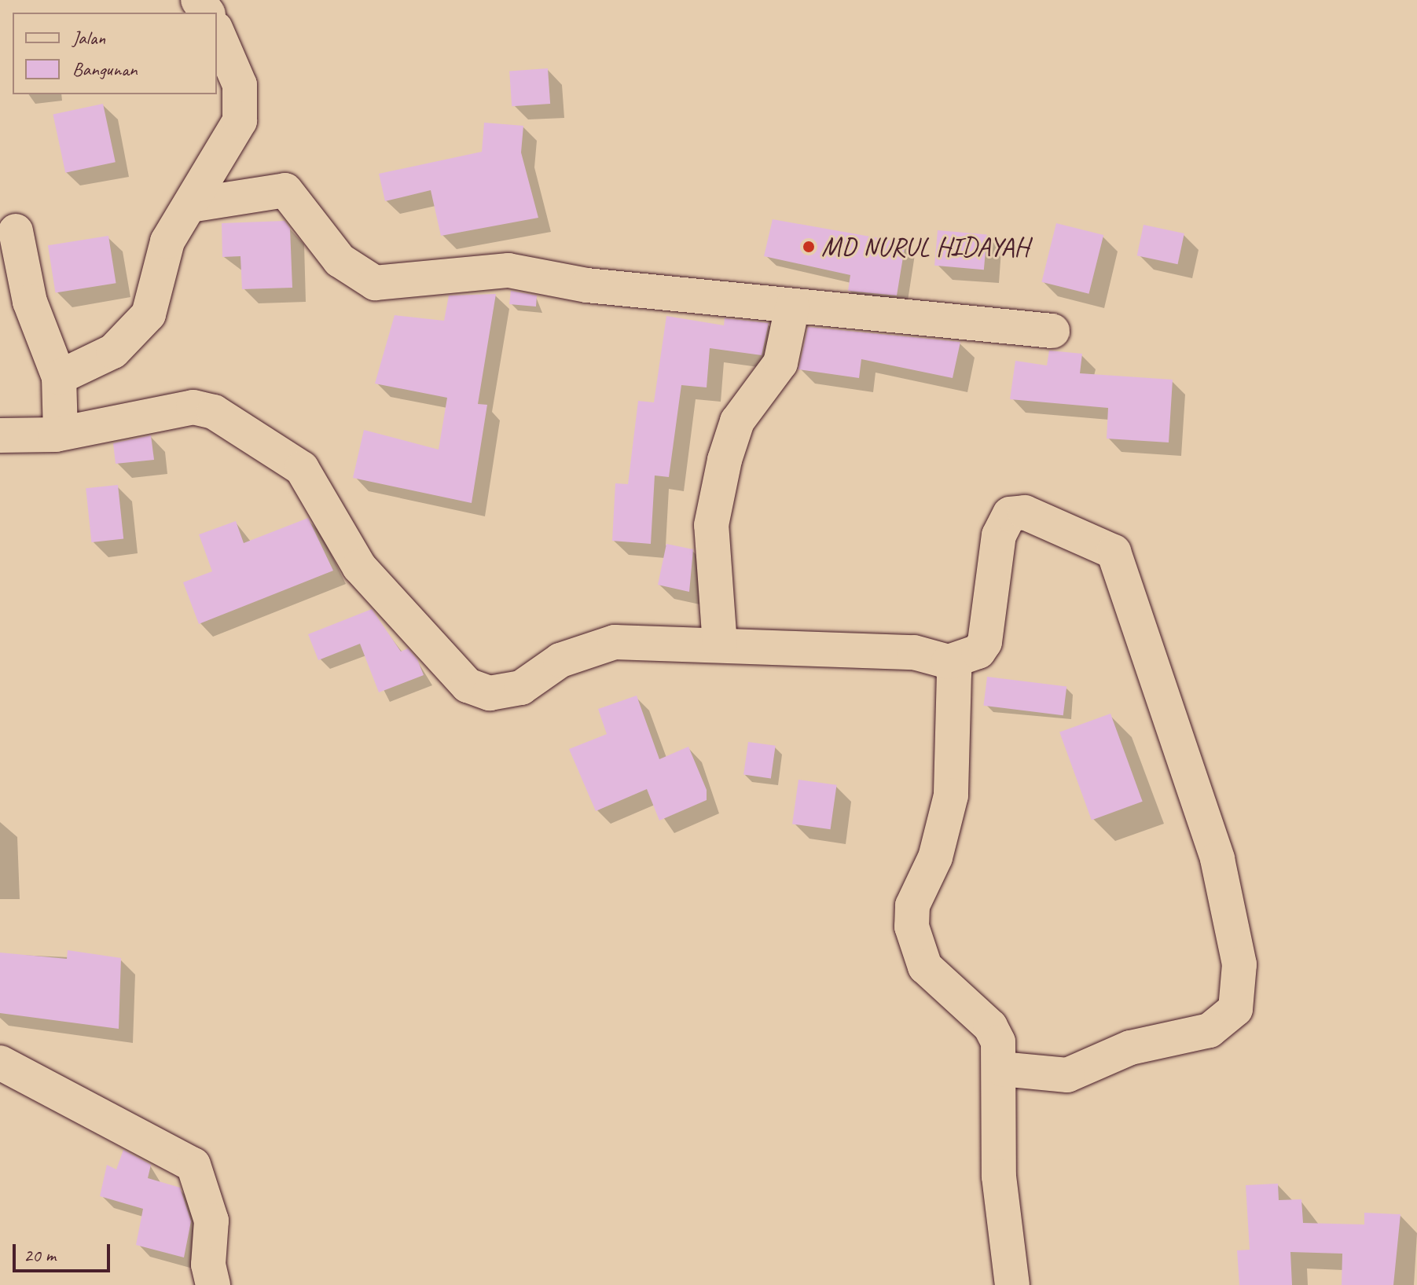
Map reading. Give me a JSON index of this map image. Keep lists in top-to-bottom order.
{
  "places": ["MD NURUL HIDAYAH"],
  "legend": ["Jalan", "Bangunan"],
  "scale_bar": "20 m"
}
